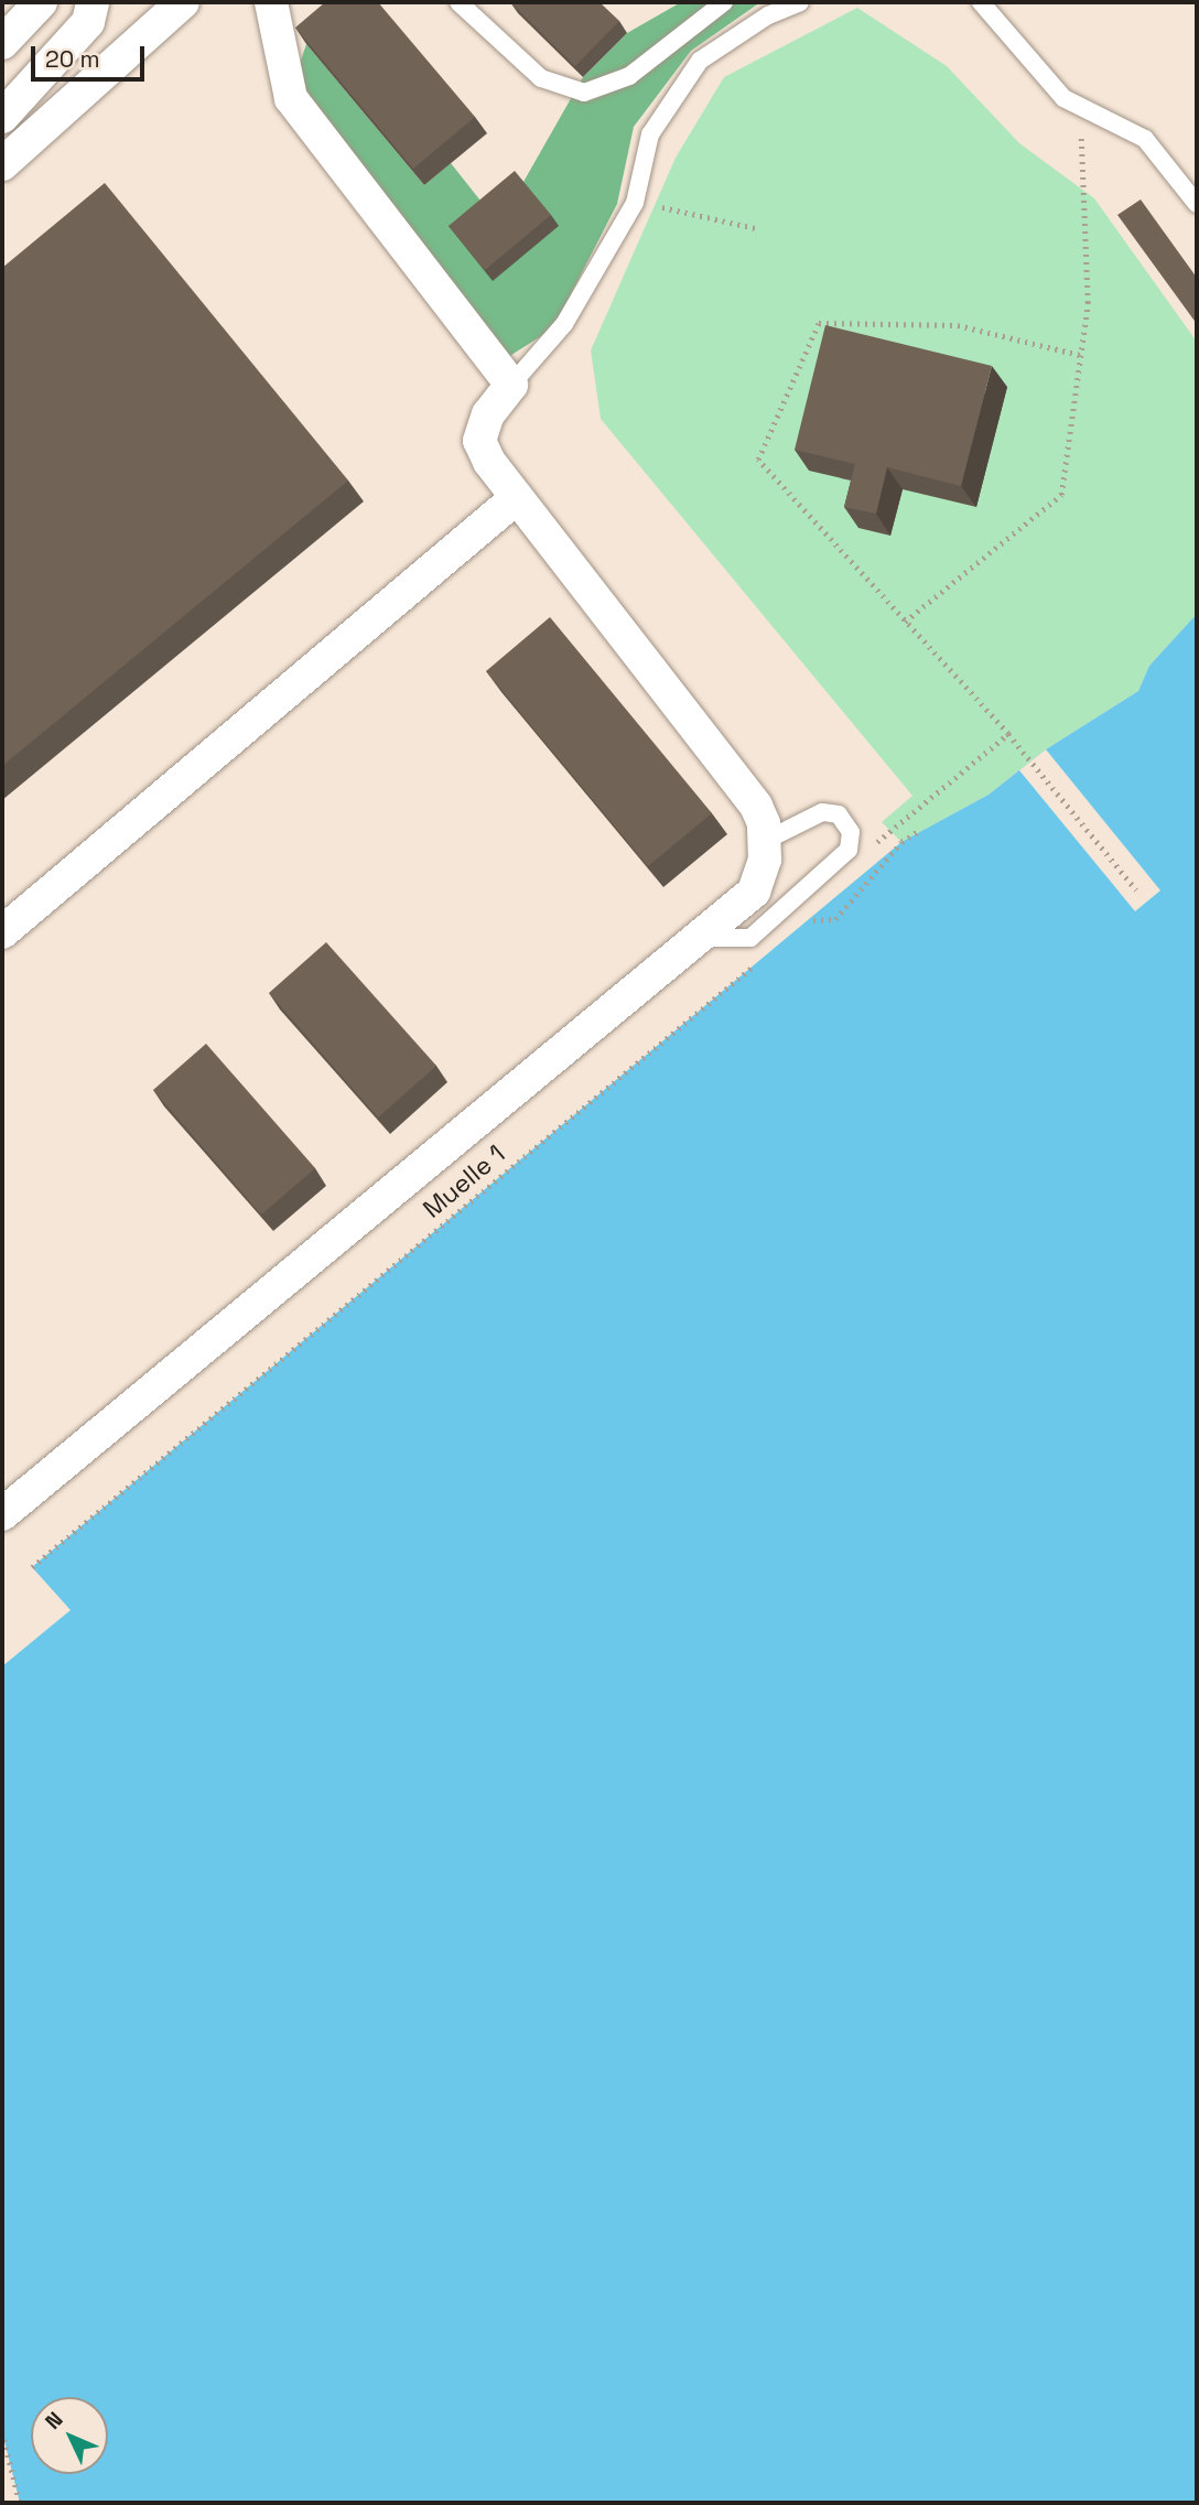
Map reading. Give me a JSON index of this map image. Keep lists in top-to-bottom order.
{
  "streets": {
    "path": ["Muelle 1"]
  },
  "scale_bar": "20 m",
  "north": "top left"
}
